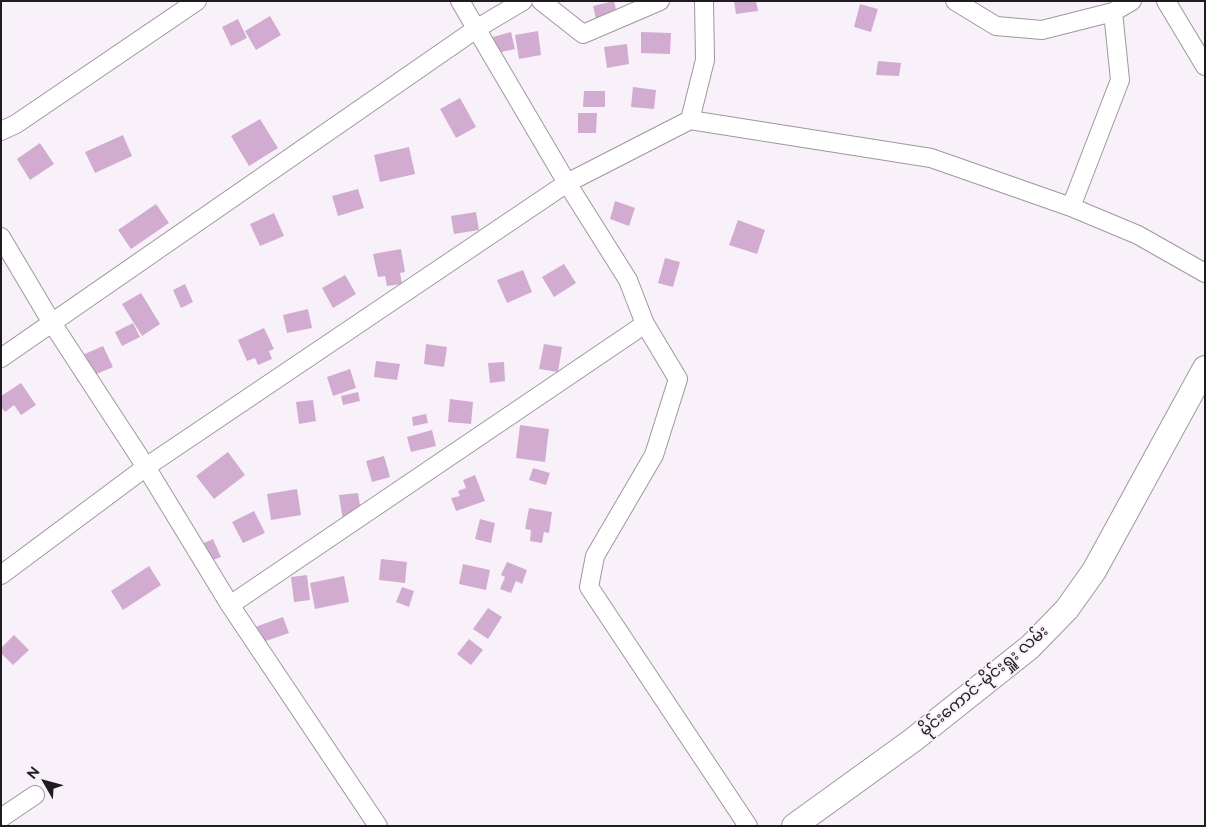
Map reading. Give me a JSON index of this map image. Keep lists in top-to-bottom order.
{
  "streets": {
    "main road": ["မိုင်းကောင်-မိုင်းရှူး လမ်း"]
  },
  "north": "top left"
}
